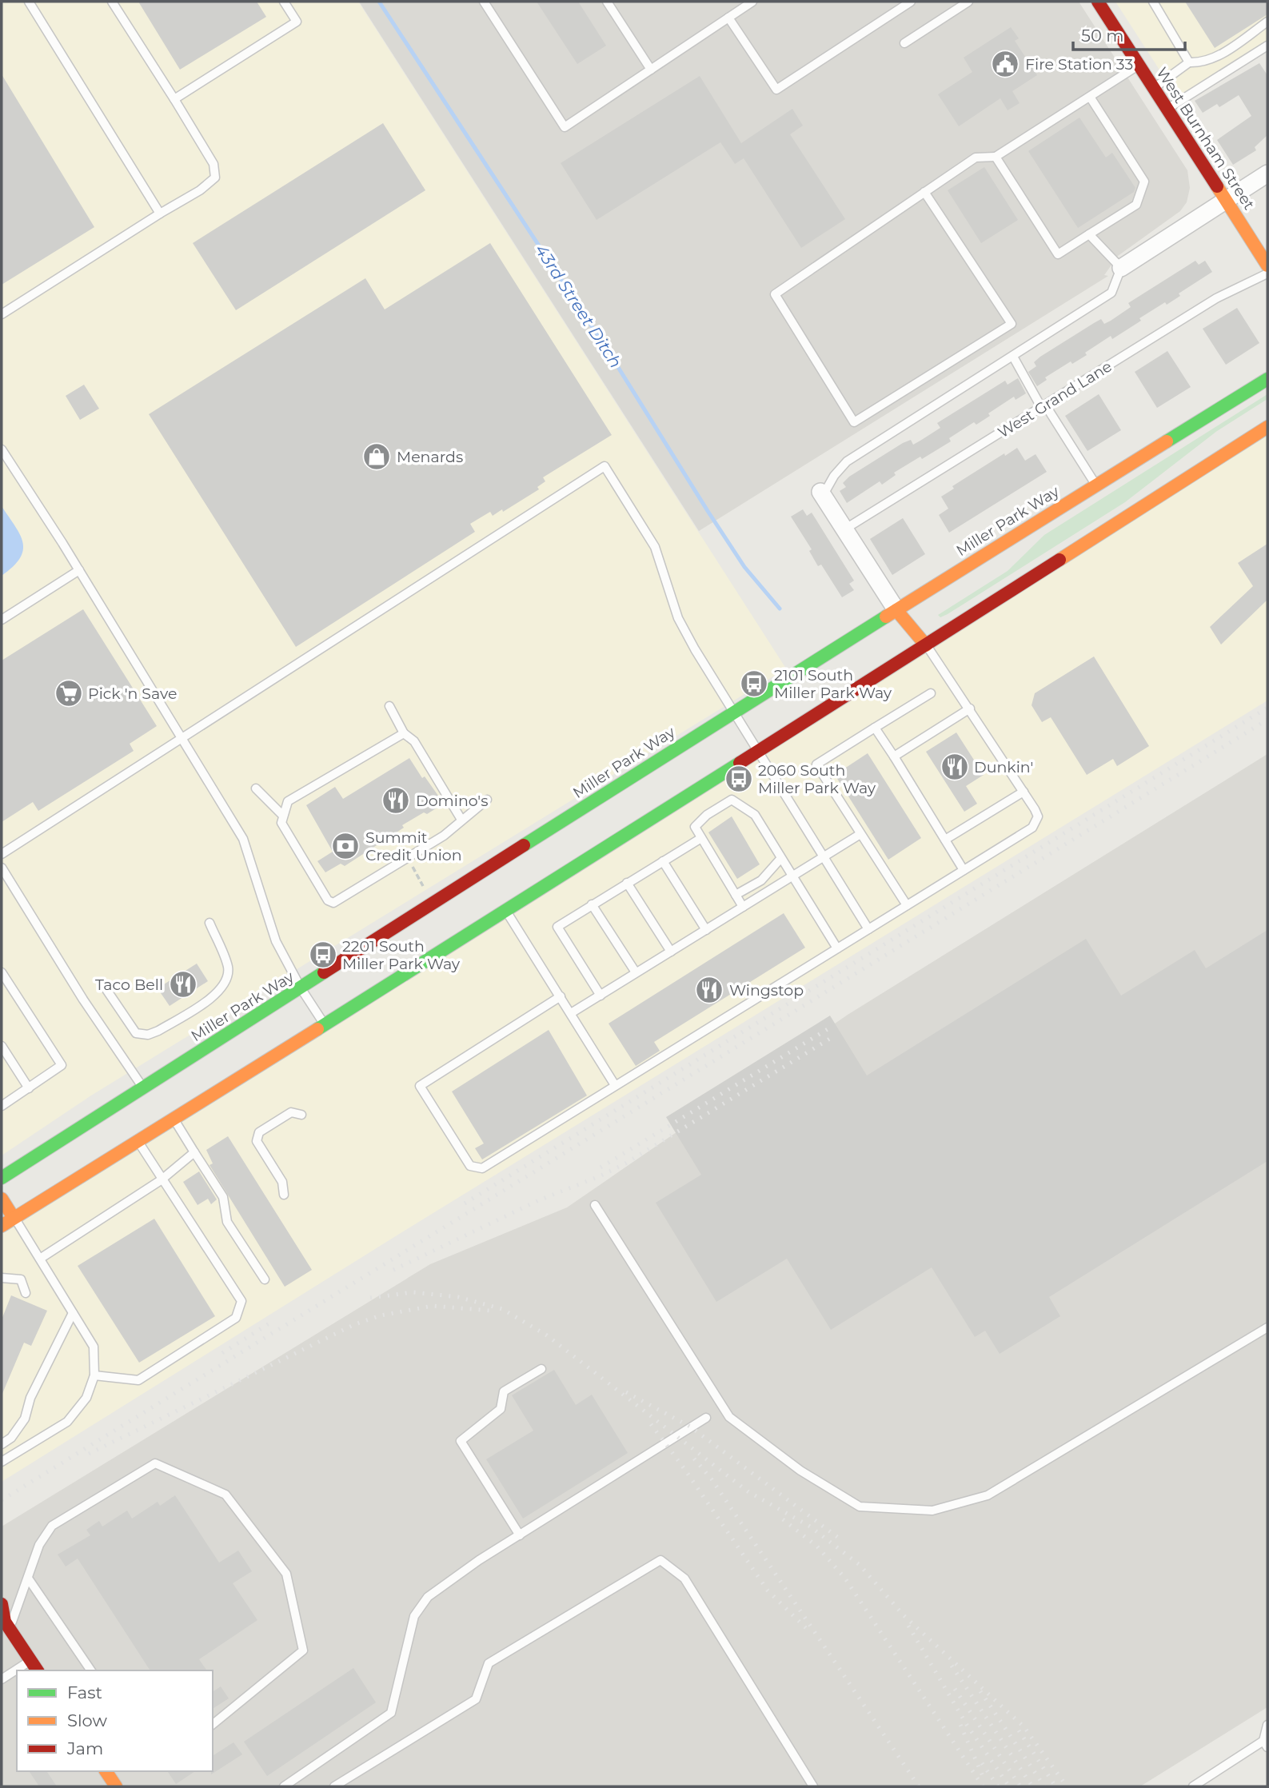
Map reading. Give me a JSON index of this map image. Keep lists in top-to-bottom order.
{
  "streets": {
    "main road": ["West Burnham Street", "Miller Park Way"],
    "lane": ["West Grand Lane"]
  },
  "water": ["43rd Street Ditch"],
  "places": {
    "public building": ["Fire Station 33"],
    "shop": ["Menards"],
    "bus stop": ["2101 South Miller Park Way", "2060 South Miller Park Way", "2201 South Miller Park Way"],
    "supermarket": ["Pick 'n Save"],
    "restaurant": [
      "Dunkin'",
      "Domino's",
      "Taco Bell",
      "Wingstop"
    ],
    "bank": ["Summit Credit Union"]
  },
  "legend": ["Fast", "Slow", "Jam"],
  "scale_bar": "50 m"
}
